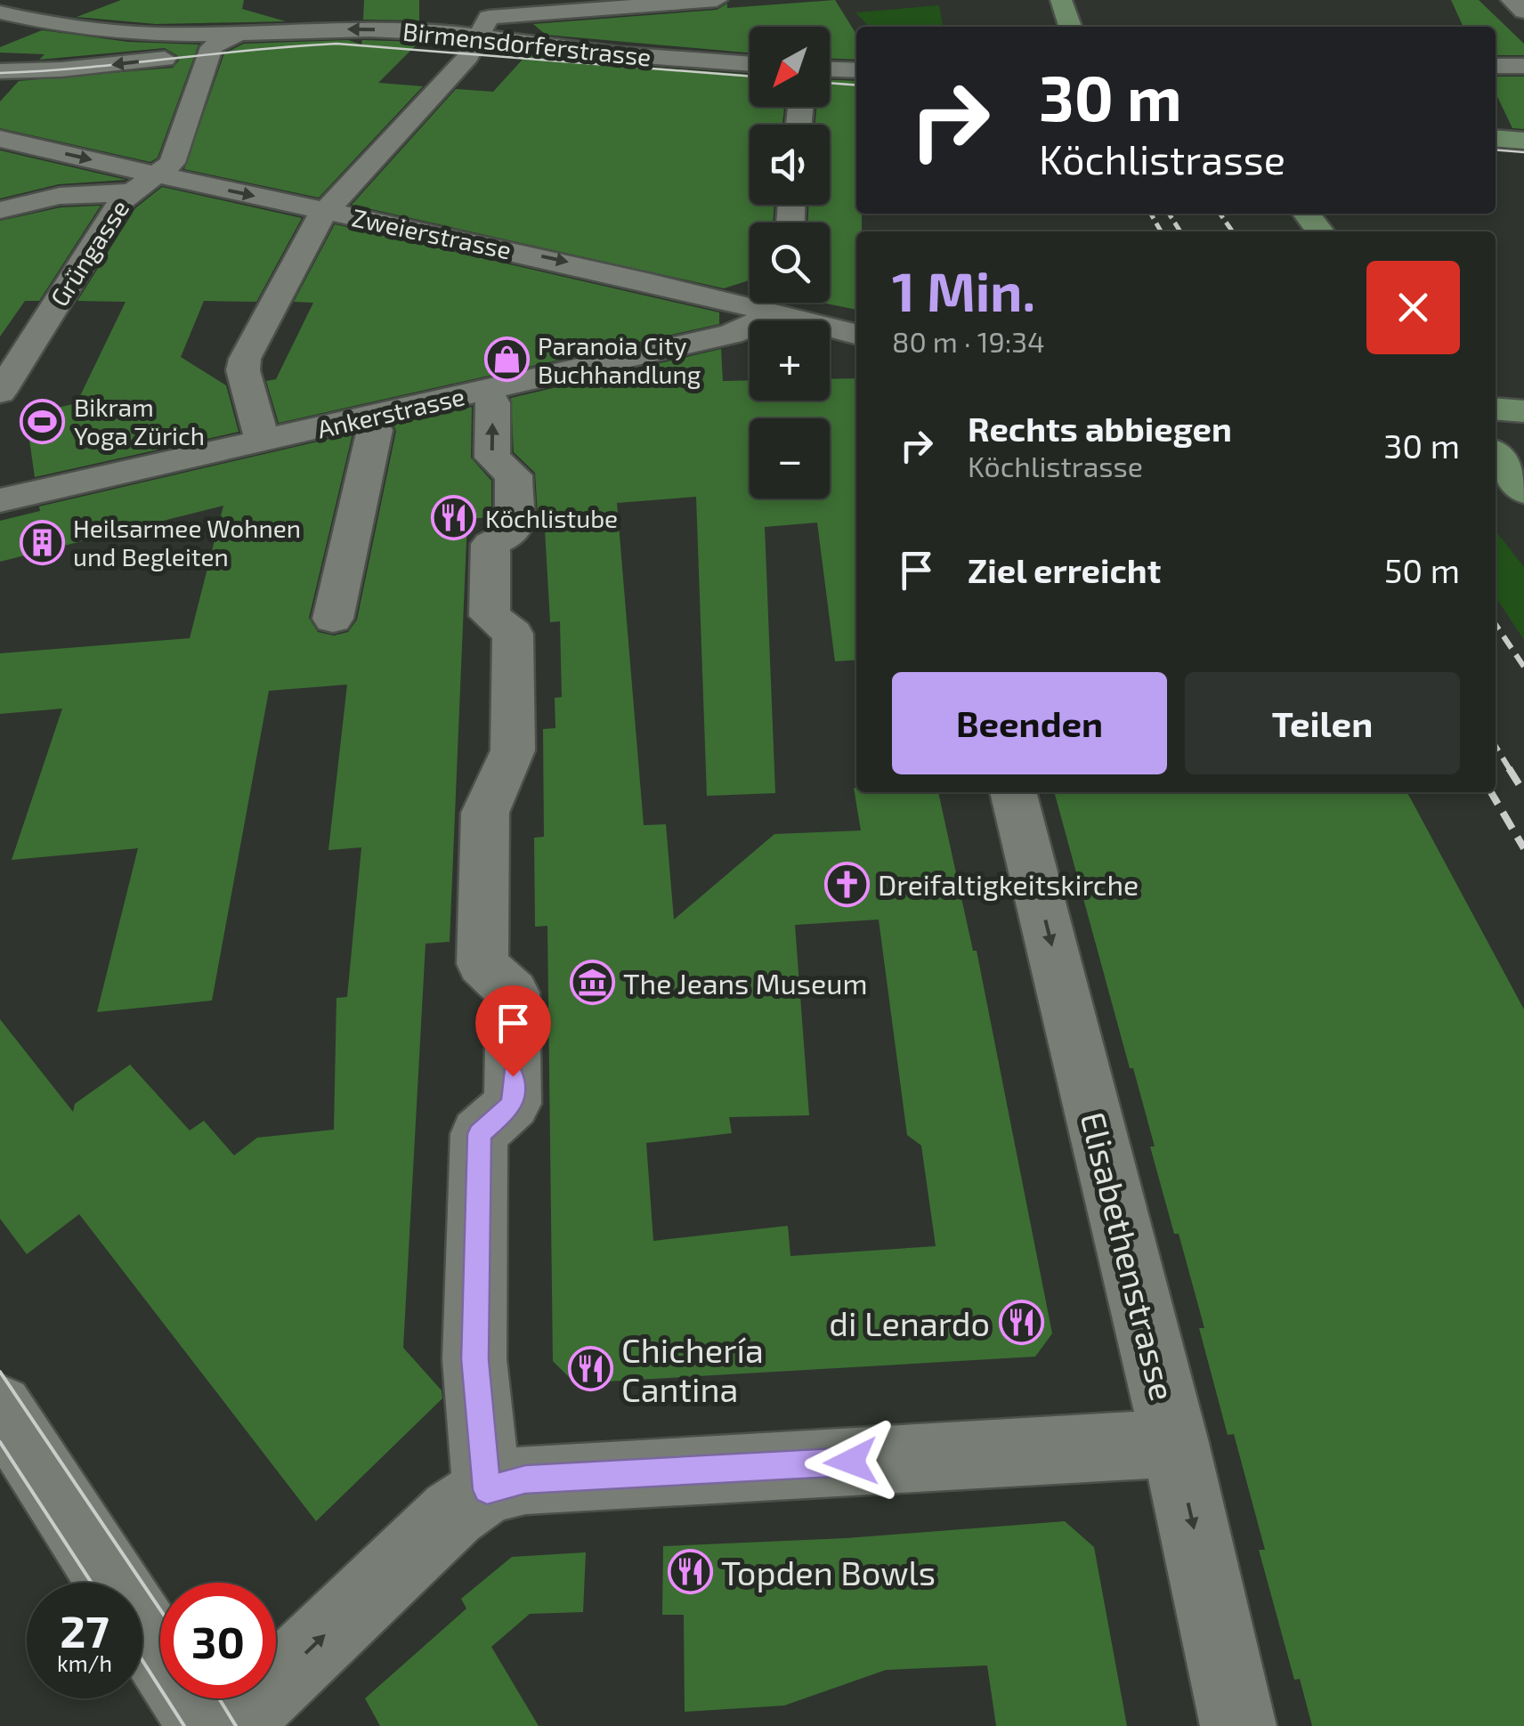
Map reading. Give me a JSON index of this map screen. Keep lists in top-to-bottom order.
{
  "streets": {
    "street": [
      "Birmensdorferstrasse",
      "Zweierstrasse",
      "Grüngasse",
      "Ankerstrasse",
      "Elisabethenstrasse"
    ]
  },
  "crossings": [
    ["Zweierstrasse", "Grüngasse"]
  ],
  "one_way": ["Elisabethenstrasse"],
  "places": {
    "shop": ["Paranoia City Buchhandlung"],
    "sports": ["Bikram Yoga Zürich"],
    "restaurant": [
      "Köchlistube",
      "di Lenardo",
      "Chichería Cantina",
      "Topden Bowls"
    ],
    "building": ["Heilsarmee Wohnen und Begleiten"],
    "church": ["Dreifaltigkeitskirche"],
    "museum": ["The Jeans Museum"]
  },
  "north": "bottom left",
  "page": {
    "map_buttons": ["+", "−"],
    "turn": ["30 m", "Köchlistrasse"],
    "heading": ["1 Min.", "80 m · 19:34"],
    "list": [
      {
        "name": "Rechts abbiegen",
        "note": "Köchlistrasse",
        "value": "30 m"
      },
      {
        "name": "Ziel erreicht",
        "value": "50 m"
      }
    ],
    "buttons": ["Beenden", "Teilen"],
    "speed": "27 km/h",
    "limit": "30"
  }
}
